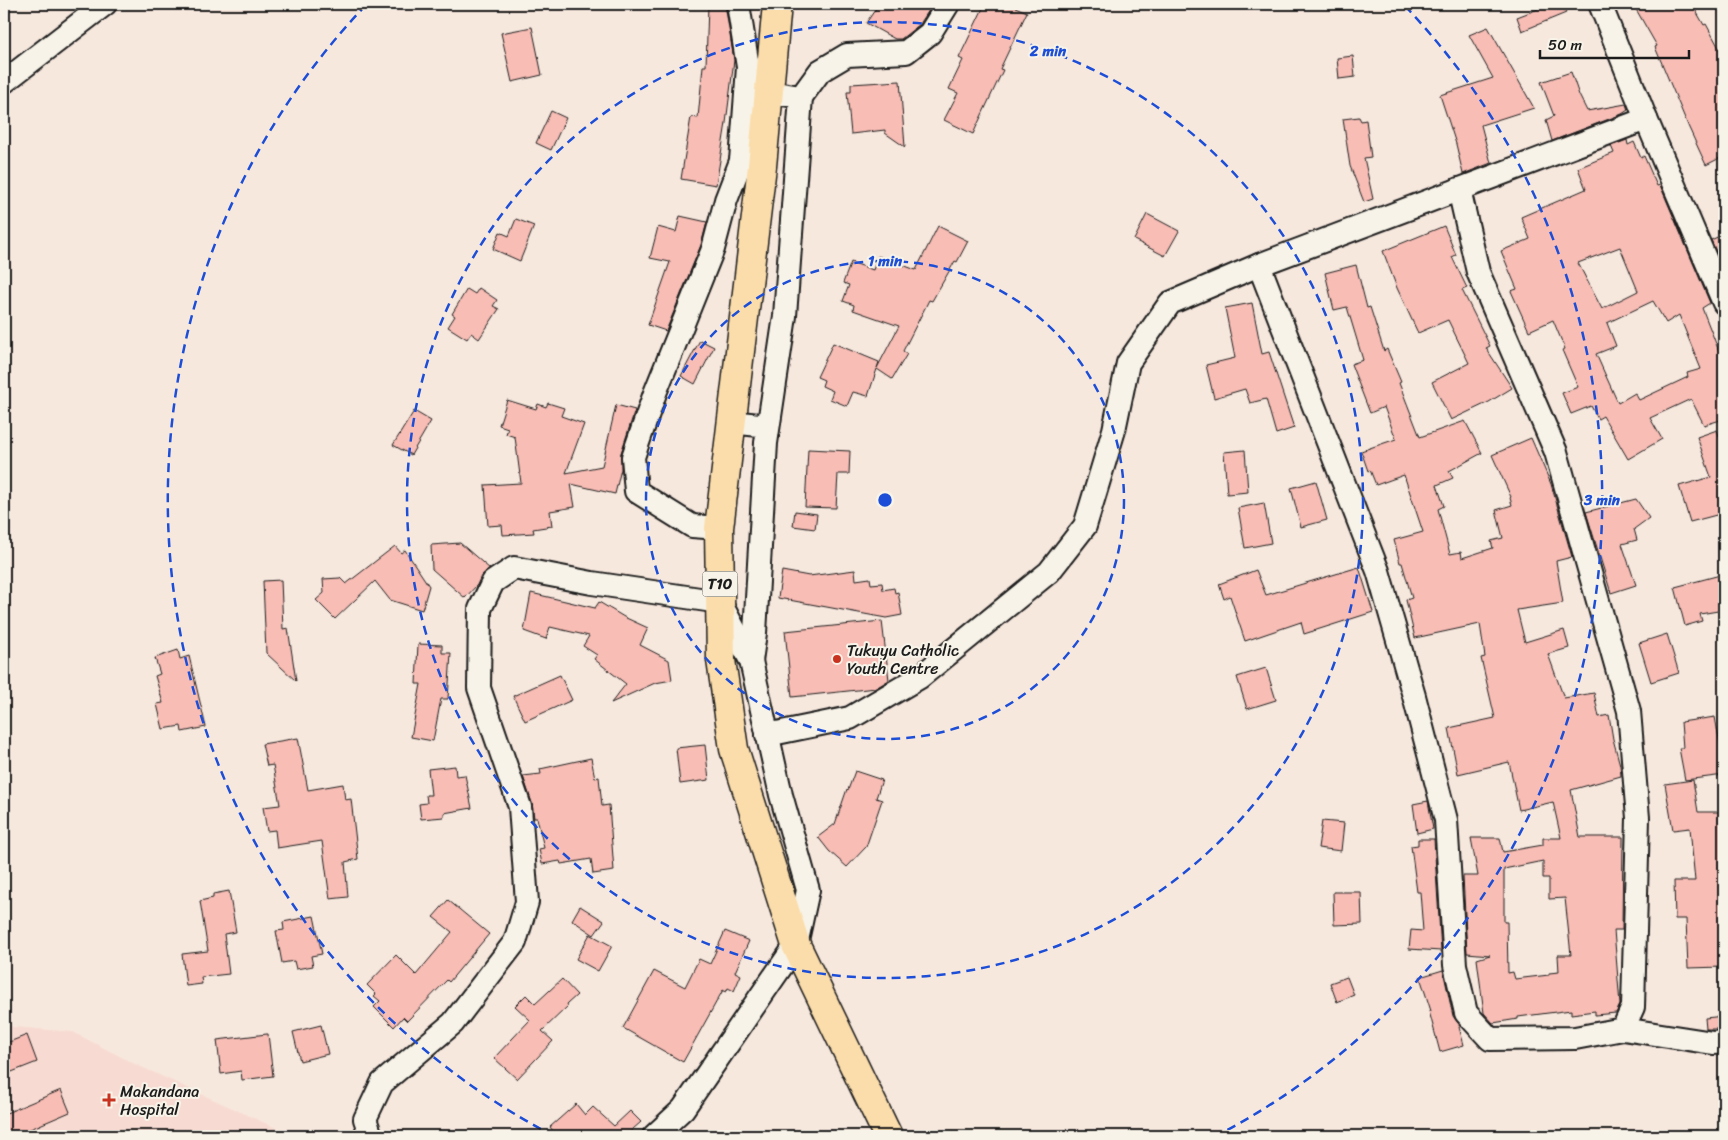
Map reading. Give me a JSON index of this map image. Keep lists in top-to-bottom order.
{
  "streets": {
    "highway": ["T10"]
  },
  "places": {
    "other": ["Tukuyu Catholic Youth Centre"],
    "health": ["Makandana Hospital"]
  },
  "scale_bar": "50 m",
  "rings": ["2 min", "1 min", "3 min"]
}
